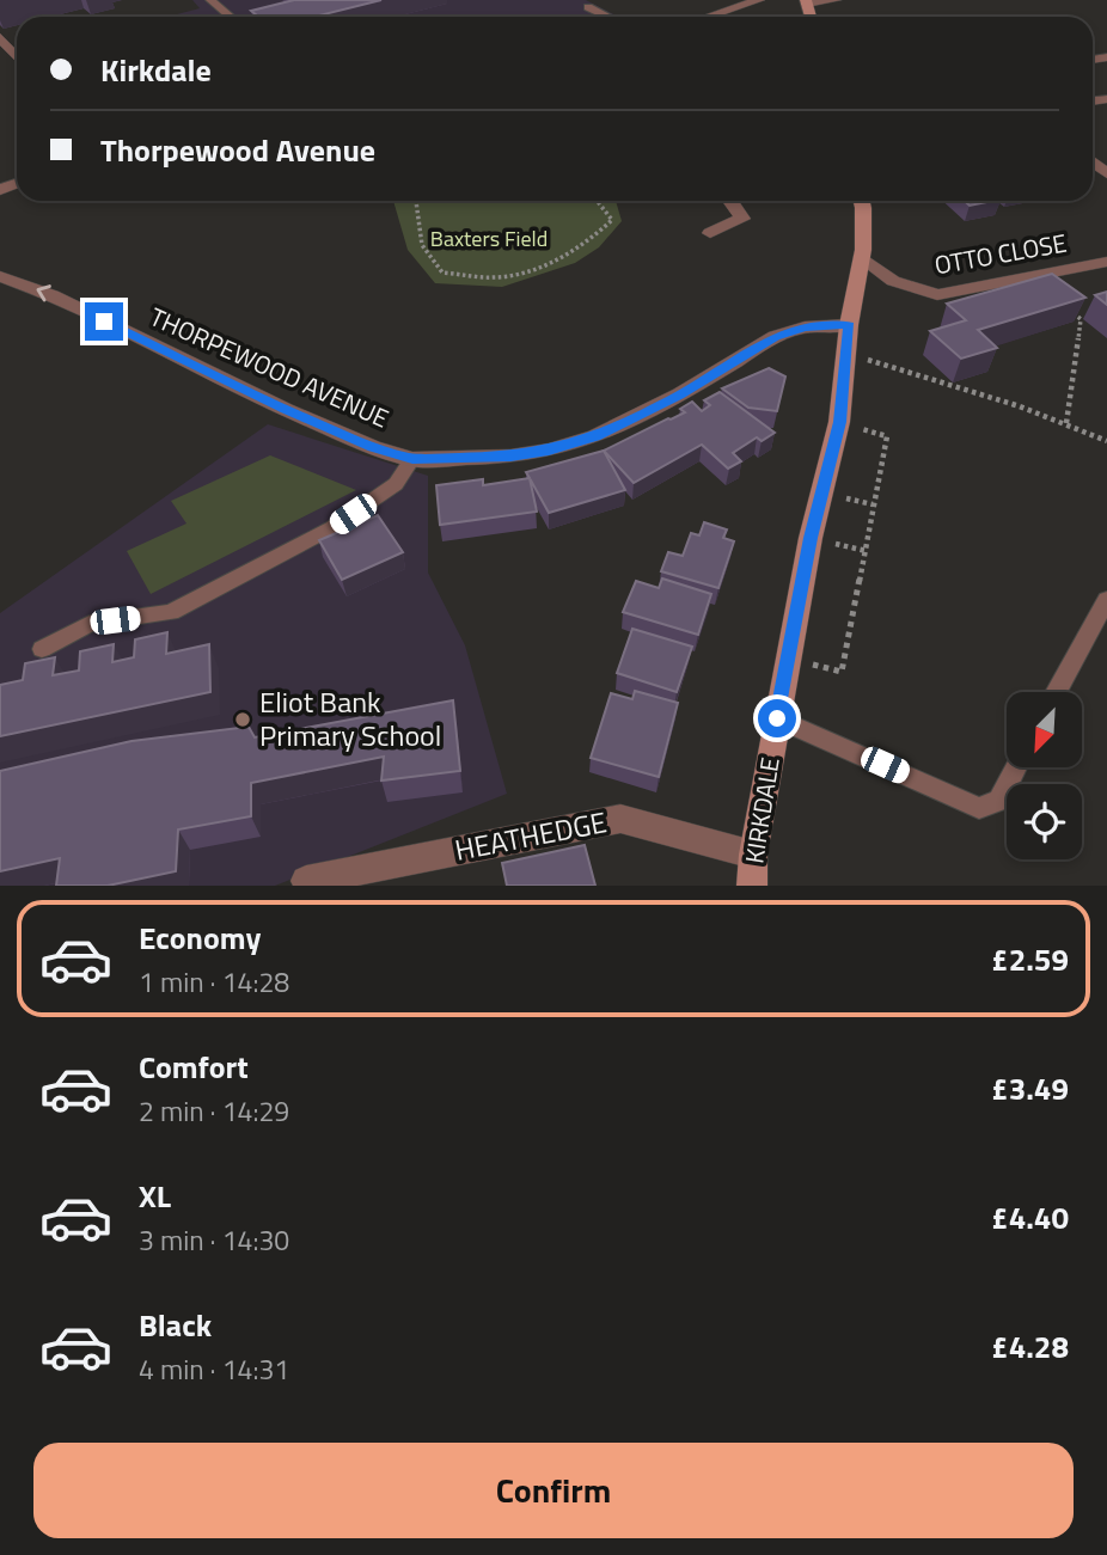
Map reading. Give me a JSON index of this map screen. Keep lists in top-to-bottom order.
{
  "streets": {
    "street": [
      "OTTO CLOSE",
      "THORPEWOOD AVENUE",
      "KIRKDALE",
      "HEATHEDGE"
    ]
  },
  "crossings": [
    ["OTTO CLOSE", "KIRKDALE"],
    ["THORPEWOOD AVENUE", "KIRKDALE"],
    ["KIRKDALE", "HEATHEDGE"]
  ],
  "one_way": ["THORPEWOOD AVENUE"],
  "parks": ["Baxters Field"],
  "places": ["Eliot Bank Primary School"],
  "north": "bottom left",
  "page": {
    "banner": ["Kirkdale", "Thorpewood Avenue"],
    "list": [
      {
        "name": "Economy",
        "note": "1 min · 14:28",
        "value": "£2.59"
      },
      {
        "name": "Comfort",
        "note": "2 min · 14:29",
        "value": "£3.49"
      },
      {
        "name": "XL",
        "note": "3 min · 14:30",
        "value": "£4.40"
      },
      {
        "name": "Black",
        "note": "4 min · 14:31",
        "value": "£4.28"
      }
    ],
    "buttons": "Confirm"
  }
}
